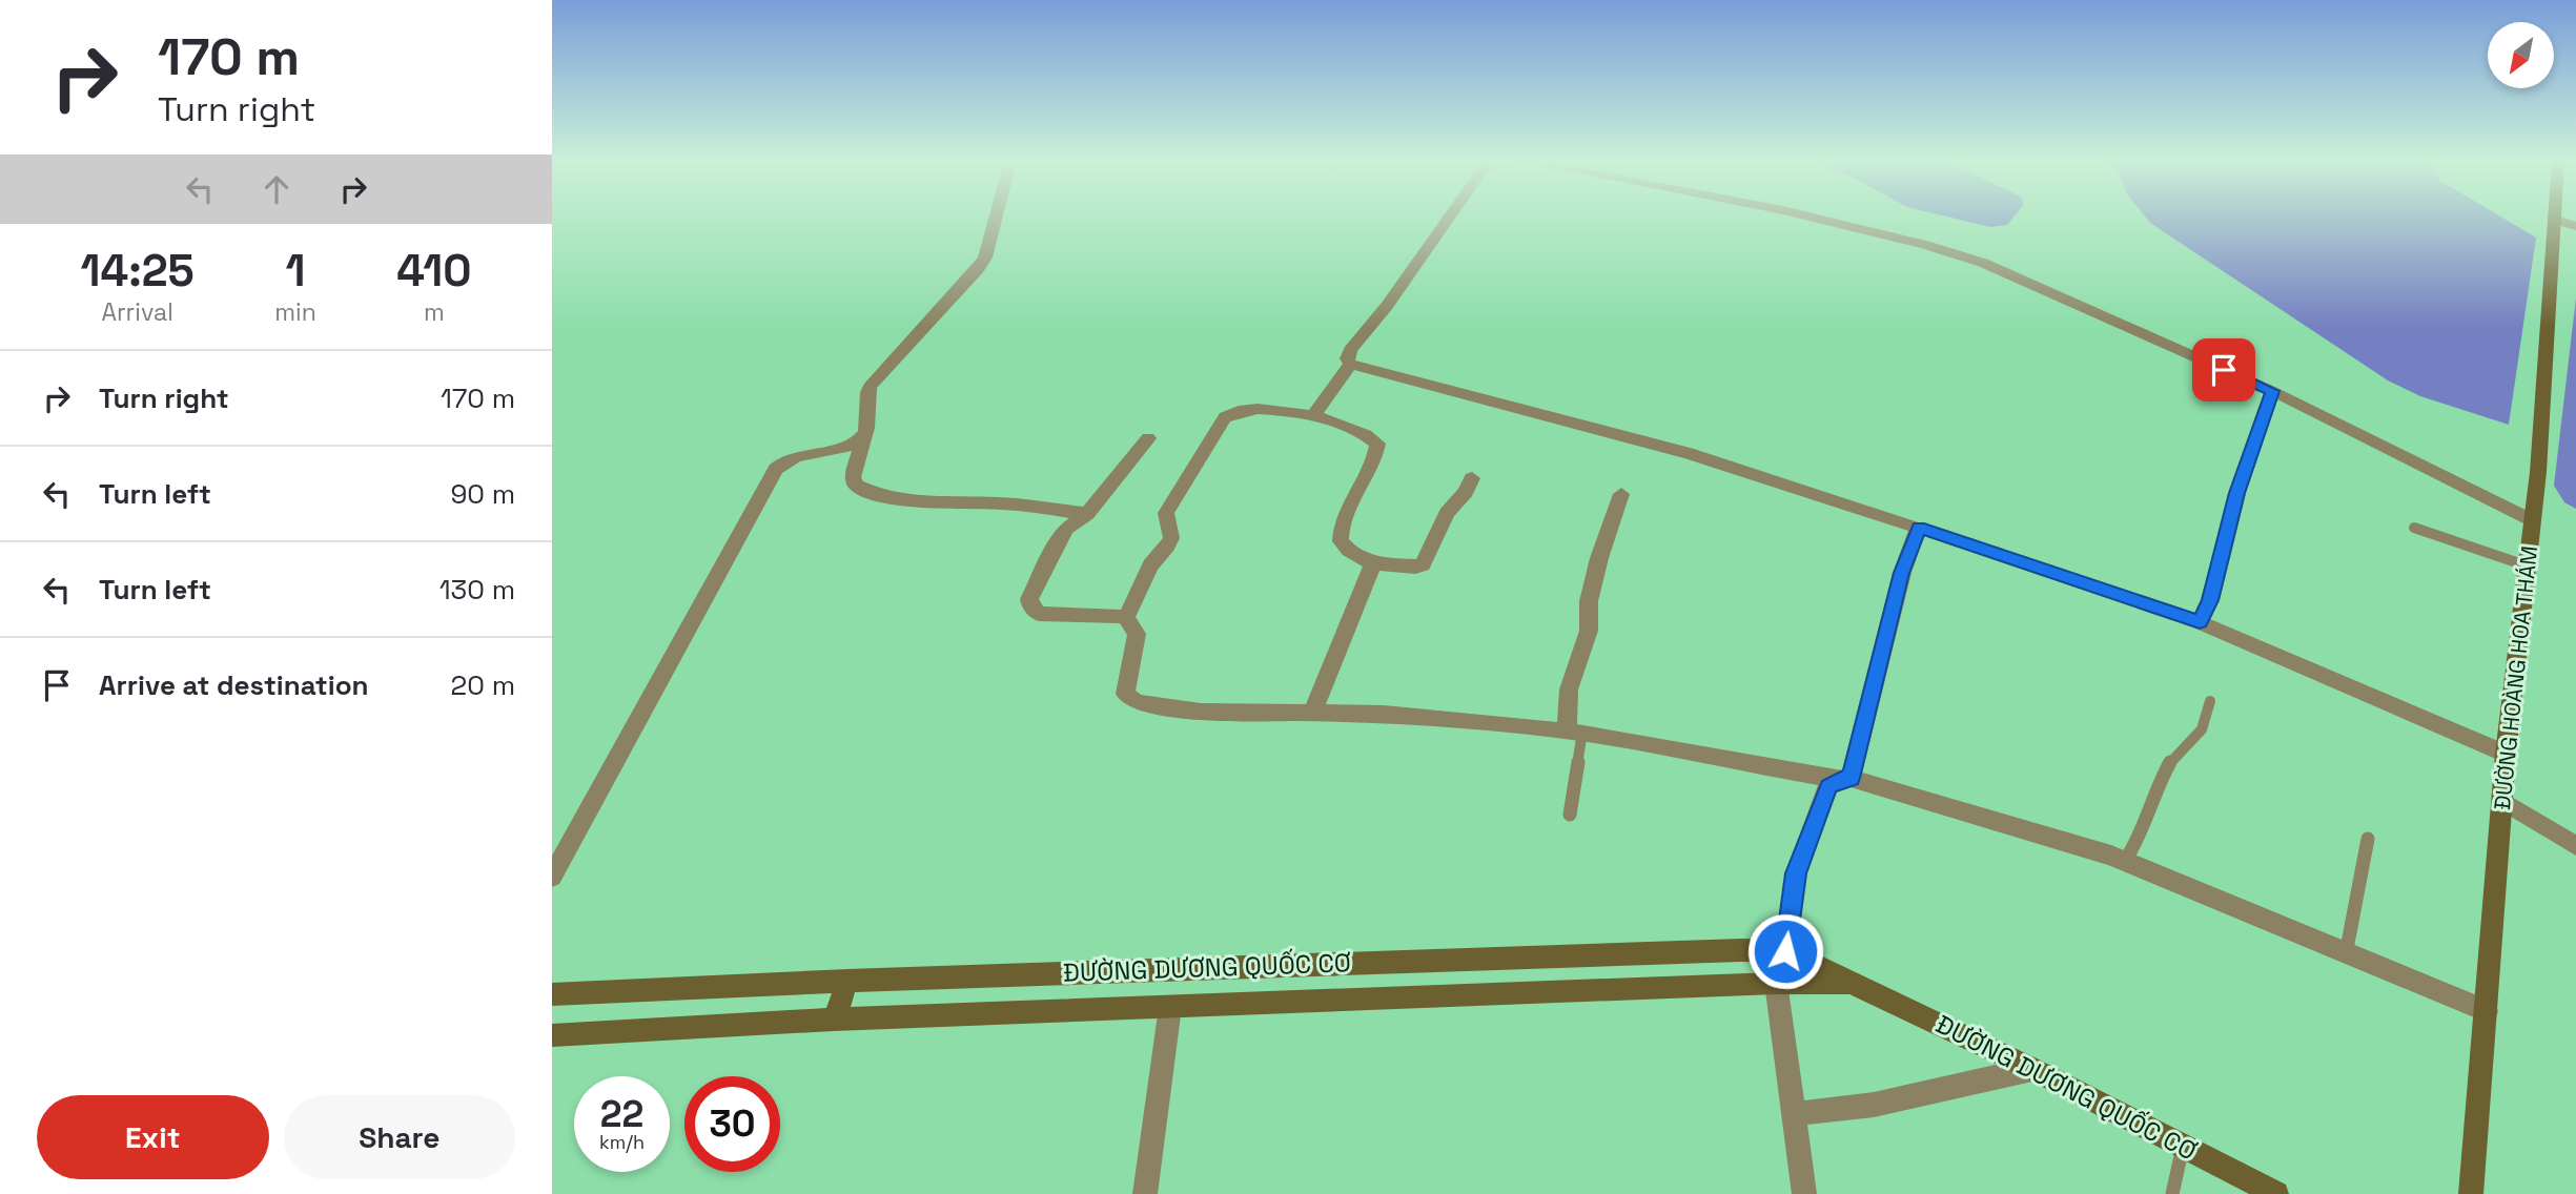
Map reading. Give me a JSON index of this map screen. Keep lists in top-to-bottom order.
{
  "streets": {
    "main road": ["ĐƯỜNG HOÀNG HOA THÁM", "ĐƯỜNG DƯƠNG QUỐC CƠ"]
  },
  "north": "bottom left",
  "page": {
    "turn": ["170 m", "Turn right"],
    "eta": [
      "14:25",
      "Arrival",
      "1",
      "min",
      "410",
      "m"
    ],
    "list": [
      {
        "name": "Turn right",
        "value": "170 m"
      },
      {
        "name": "Turn left",
        "value": "90 m"
      },
      {
        "name": "Turn left",
        "value": "130 m"
      },
      {
        "name": "Arrive at destination",
        "value": "20 m"
      }
    ],
    "speed": "22 km/h",
    "limit": "30",
    "buttons": ["Exit", "Share"]
  }
}
